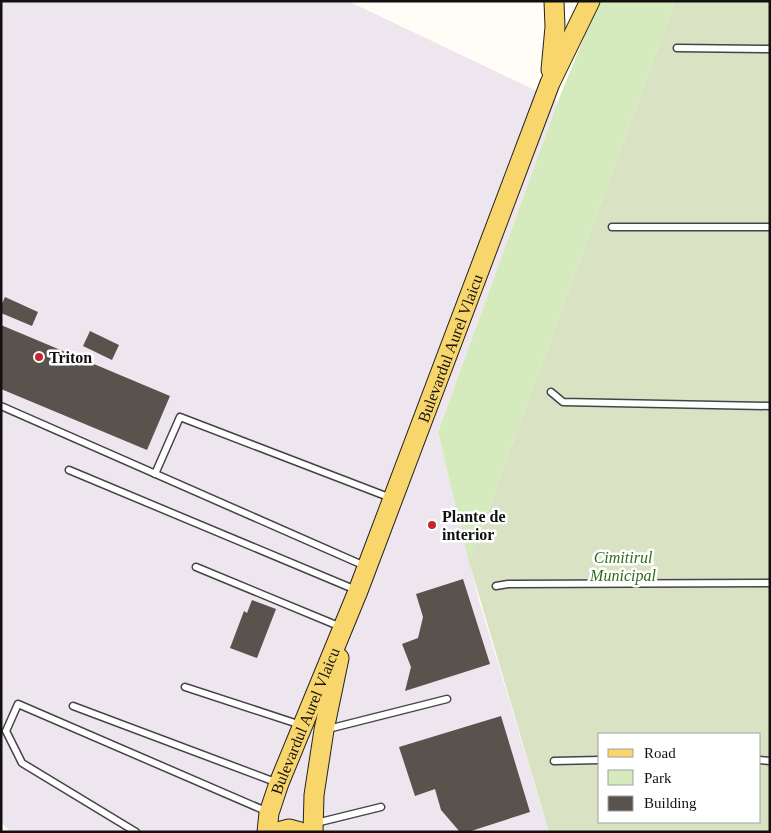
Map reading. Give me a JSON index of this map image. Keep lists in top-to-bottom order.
{
  "streets": {
    "main road": ["Bulevardul Aurel Vlaicu"]
  },
  "parks": ["Cimitirul Municipal"],
  "places": ["Triton", "Plante de interior"],
  "legend": ["Road", "Park", "Building"]
}
